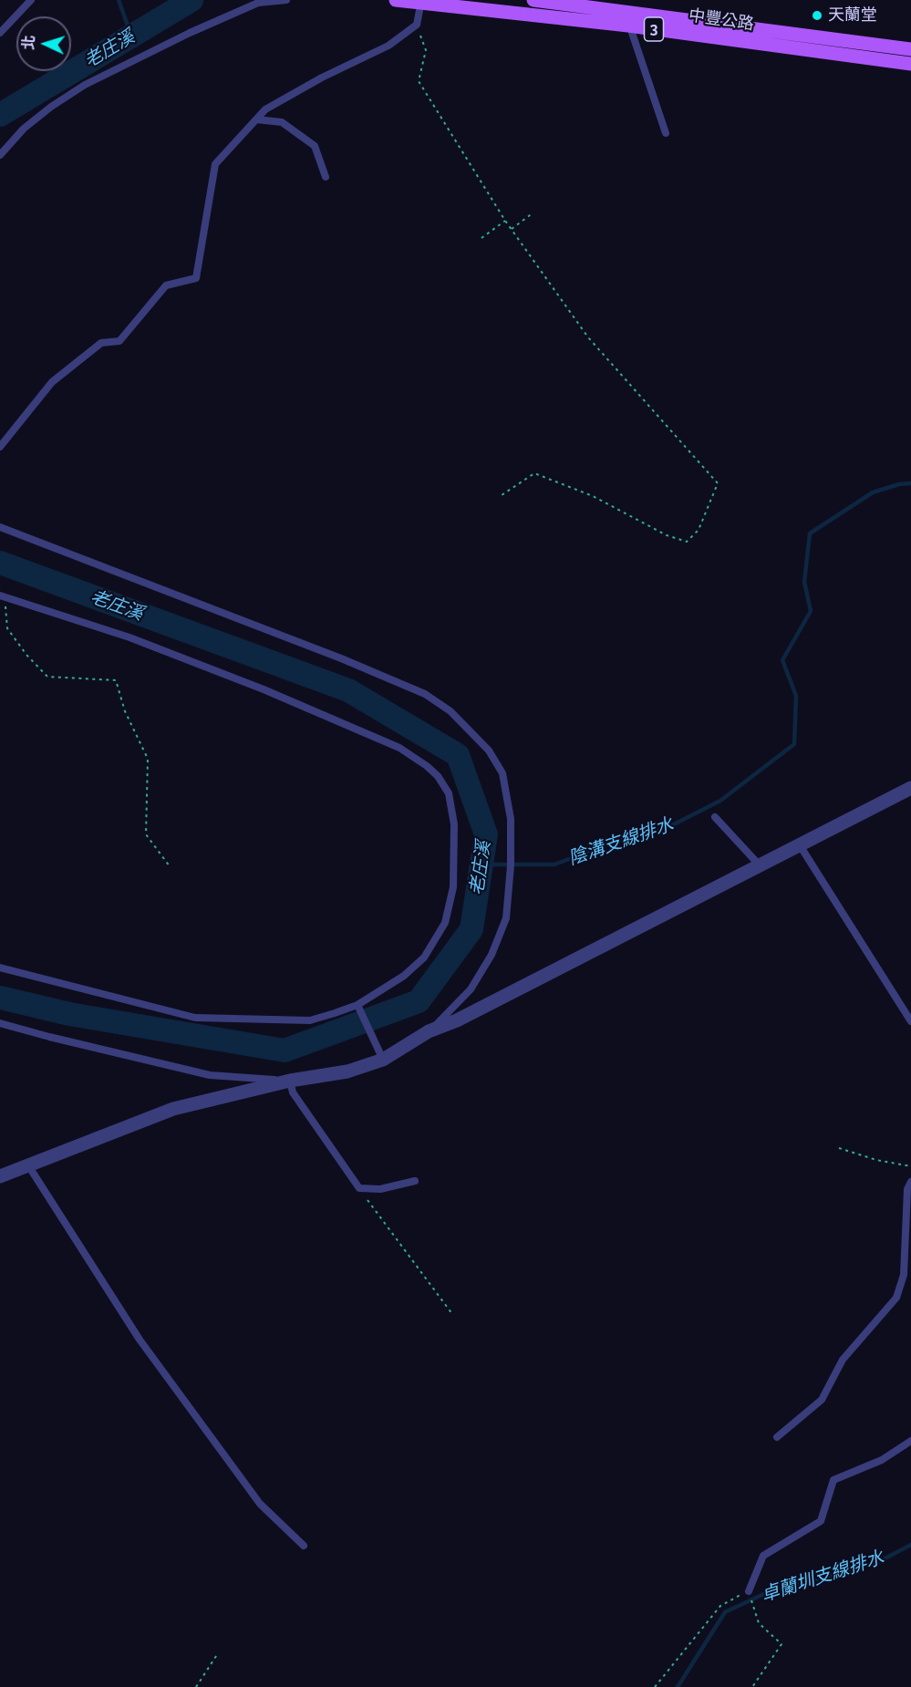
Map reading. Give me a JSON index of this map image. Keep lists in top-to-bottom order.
{
  "streets": {
    "main road": ["中豐公路", "3"]
  },
  "water": ["老庄溪", "陰溝支線排水", "卓蘭圳支線排水"],
  "places": ["天蘭堂"],
  "north": "left"
}
